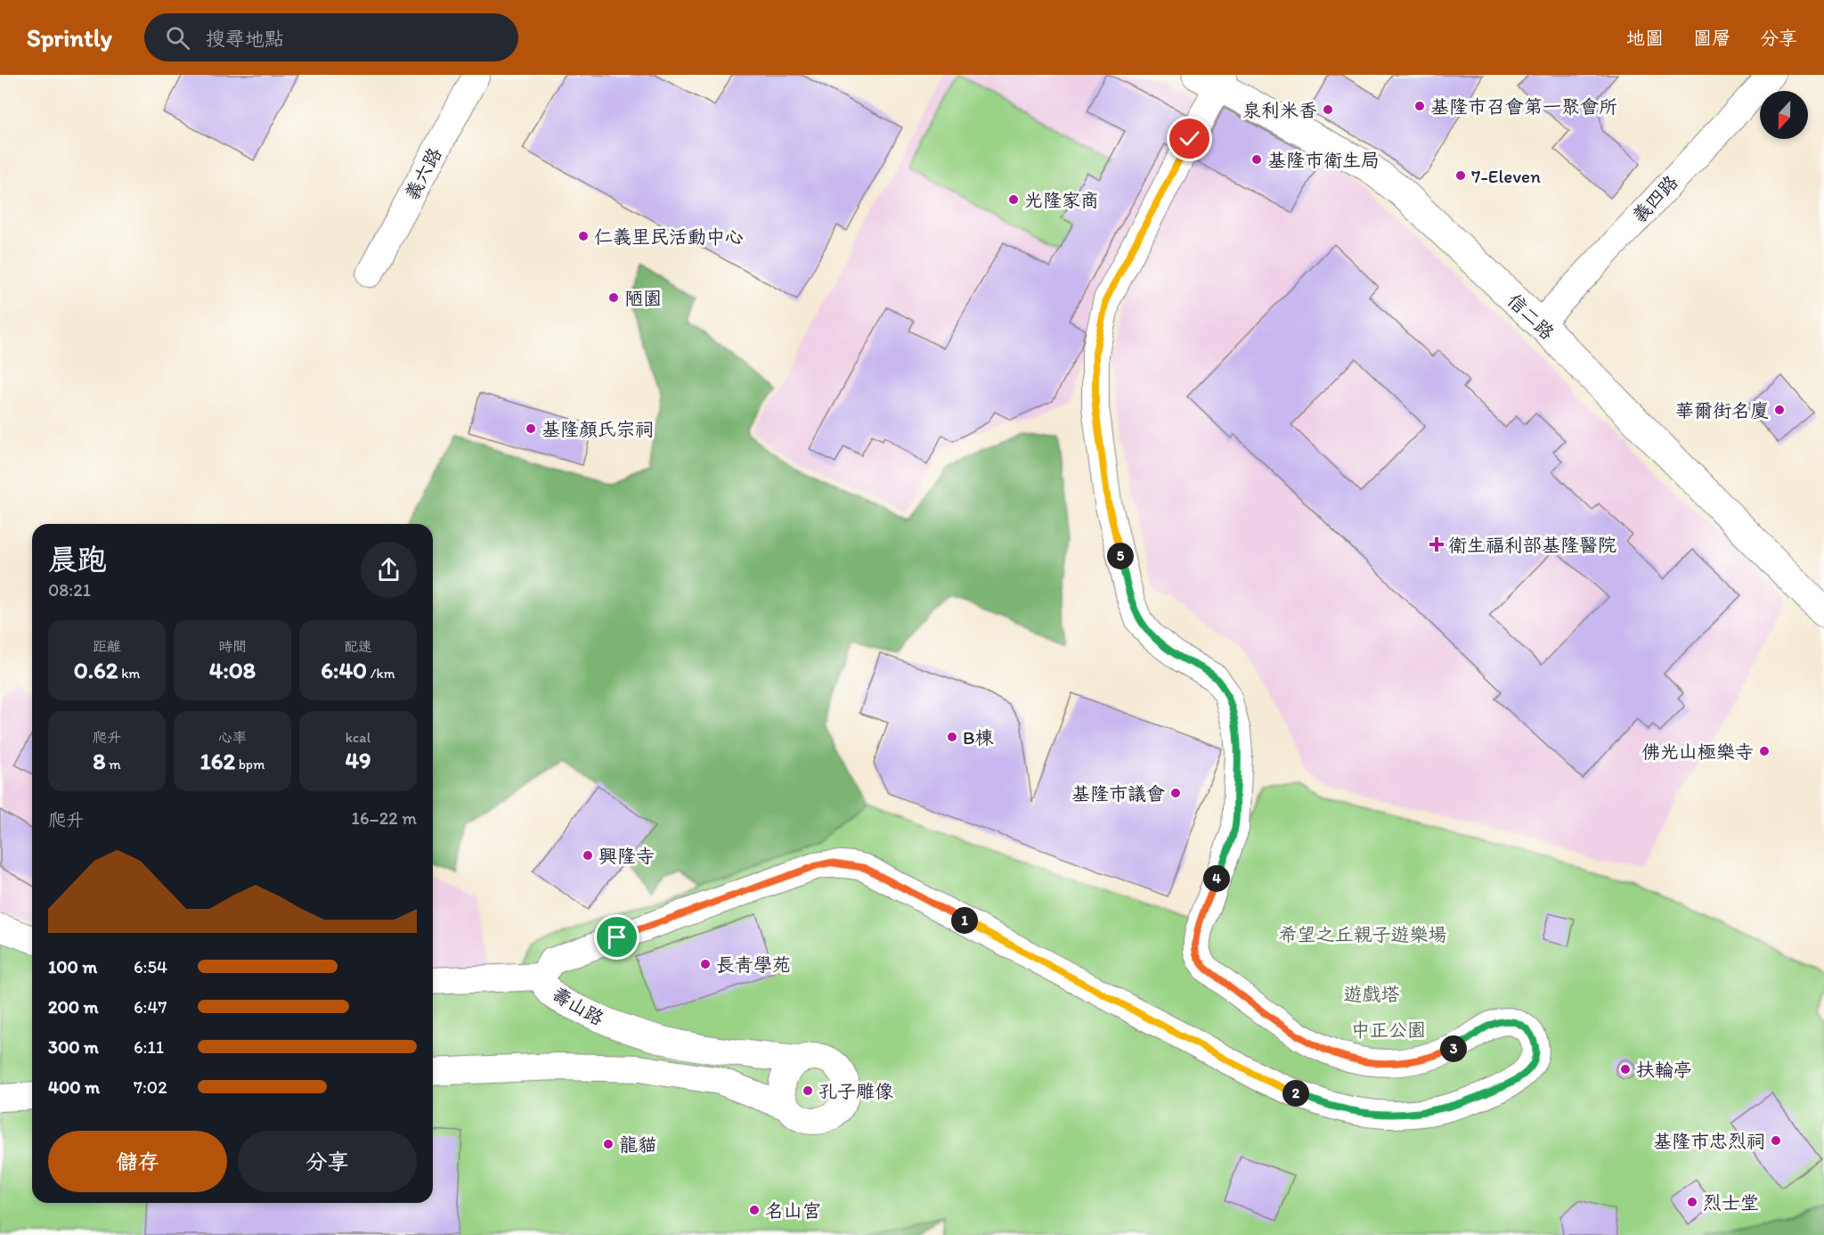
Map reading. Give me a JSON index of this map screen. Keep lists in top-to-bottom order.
{
  "streets": {
    "main road": ["信二路"],
    "street": ["義六路", "義四路", "壽山路"]
  },
  "crossings": [
    ["義四路", "信二路"],
    ["信二路", "壽山路"]
  ],
  "parks": ["希望之丘親子遊樂場", "遊戲塔", "中正公園"],
  "places": {
    "other": [
      "基隆市召會第一聚會所",
      "泉利米香",
      "基隆市衛生局",
      "7-Eleven",
      "光隆家商",
      "仁義里民活動中心",
      "陋園",
      "華爾街名廈",
      "基隆顏氏宗祠",
      "B棟",
      "佛光山極樂寺",
      "基隆市議會",
      "興隆寺",
      "長青學苑",
      "扶輪亭",
      "孔子雕像",
      "基隆市忠烈祠",
      "龍貓",
      "烈士堂",
      "名山宮"
    ],
    "health": ["衛生福利部基隆醫院"]
  },
  "north": "bottom",
  "page": {
    "header": "Sprintly",
    "search": "搜尋地點",
    "nav": ["地圖", "圖層", "分享"],
    "heading": ["晨跑", "08:21"],
    "pins": [
      "5",
      "4",
      "1",
      "3",
      "2"
    ],
    "stats": [
      ["距離", "0.62 km"],
      ["時間", "4:08"],
      ["配速", "6:40 /km"],
      ["爬升", "8 m"],
      ["心率", "162 bpm"],
      ["kcal", "49"]
    ],
    "chart": ["爬升", "16–22 m"],
    "list": [
      {
        "name": "100 m",
        "note": "6:54"
      },
      {
        "name": "200 m",
        "note": "6:47"
      },
      {
        "name": "300 m",
        "note": "6:11"
      },
      {
        "name": "400 m",
        "note": "7:02"
      }
    ],
    "buttons": ["儲存", "分享"]
  }
}
